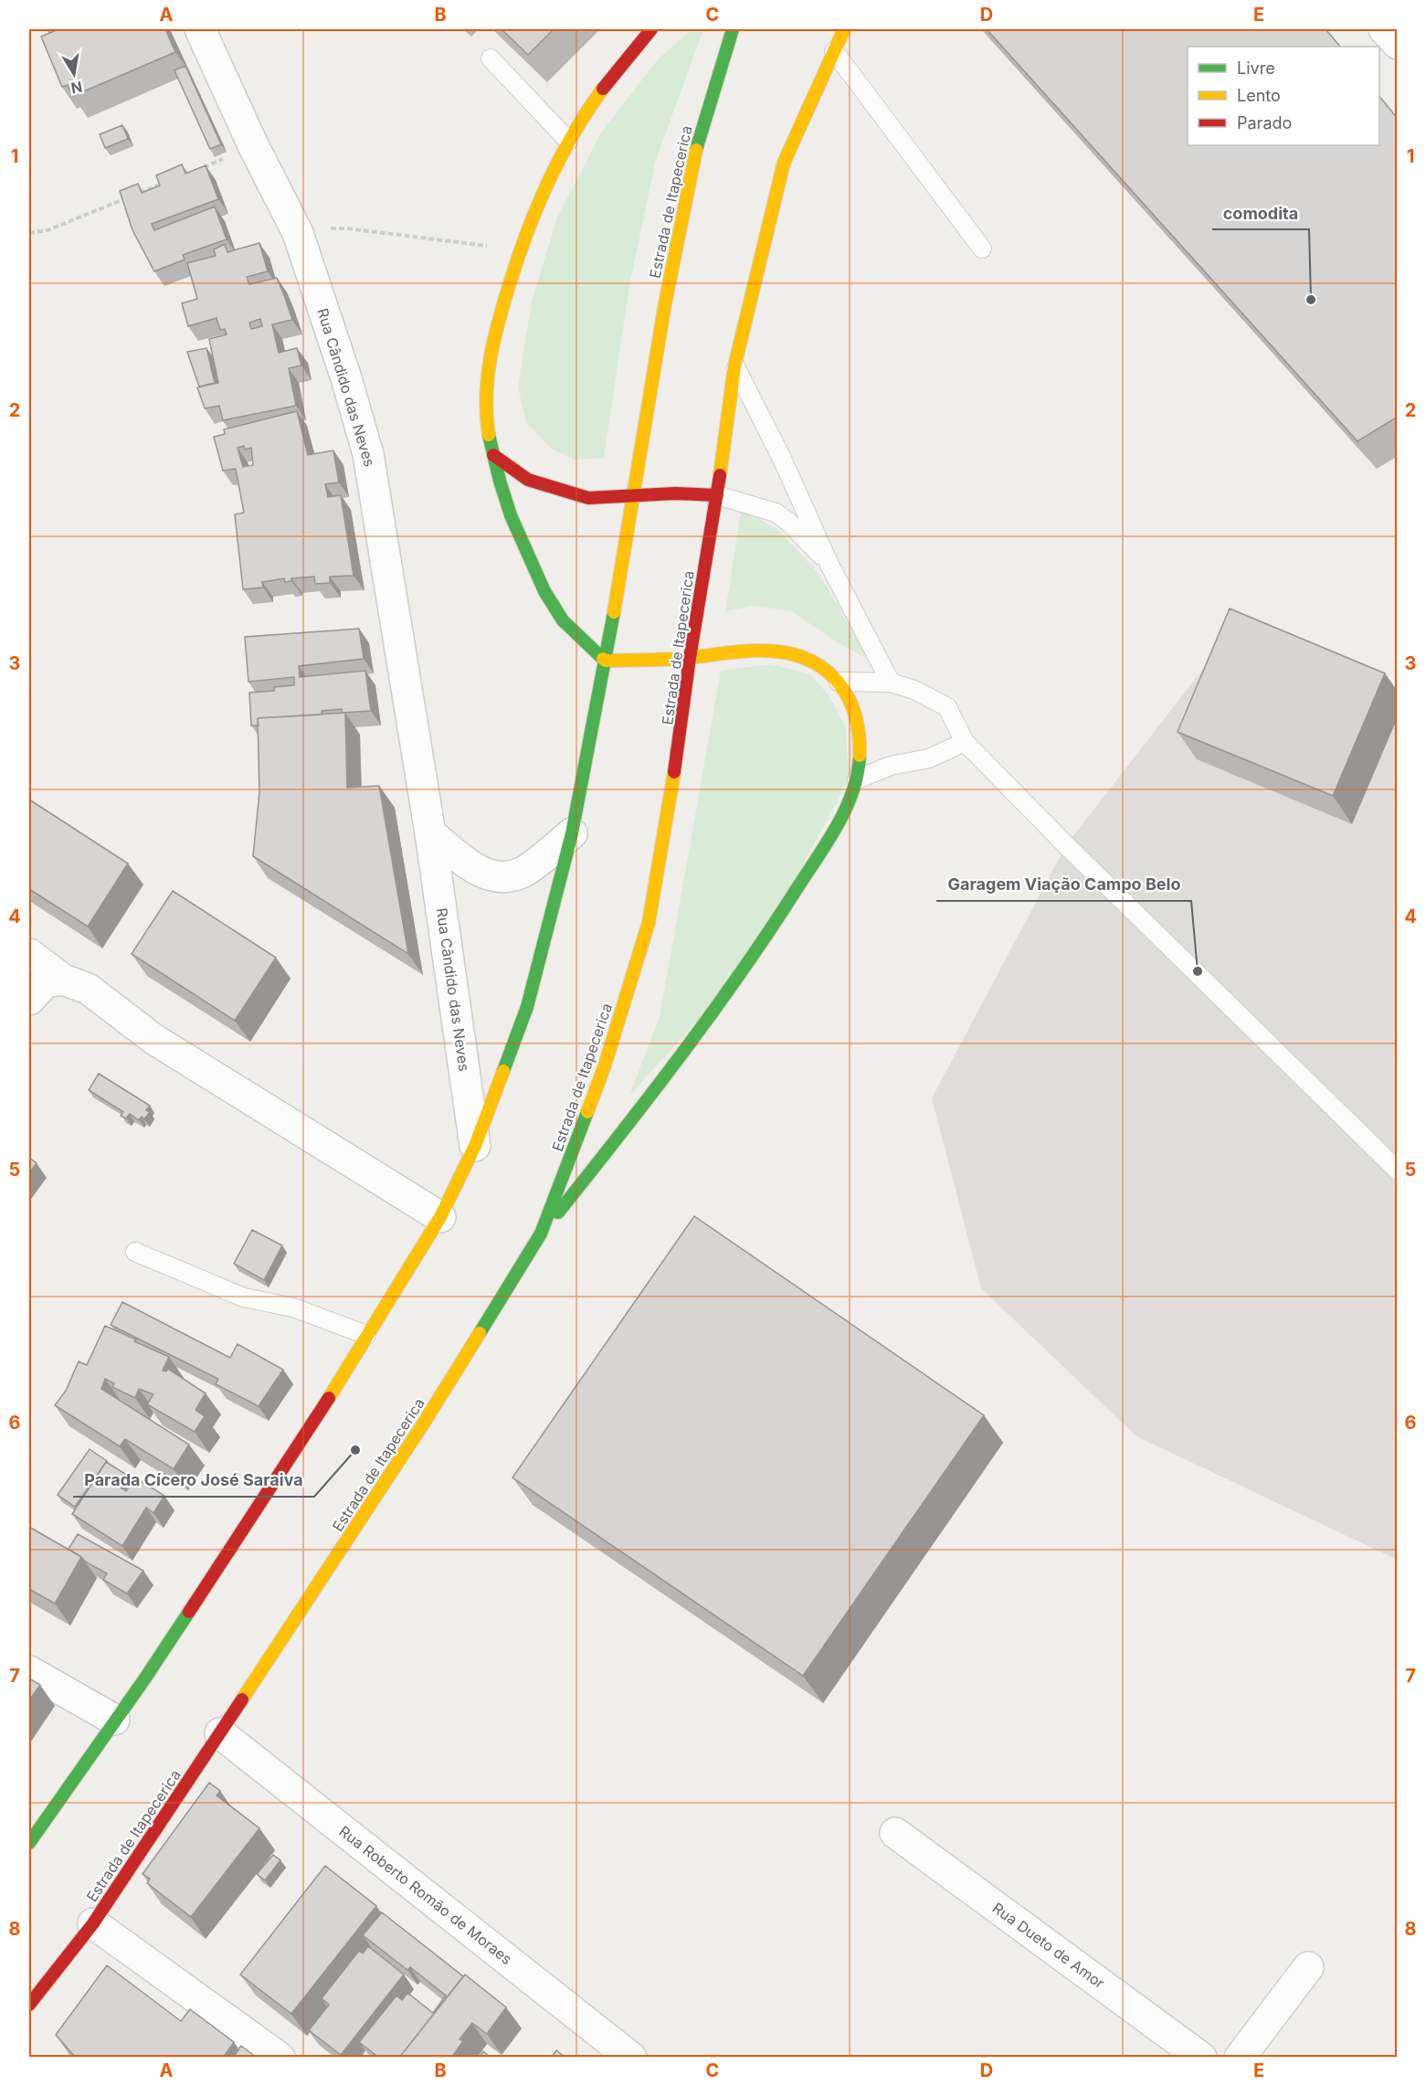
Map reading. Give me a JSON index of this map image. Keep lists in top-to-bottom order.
{
  "streets": {
    "main road": ["Estrada de Itapecerica"],
    "street": ["Rua Cândido das Neves", "Rua Roberto Romão de Moraes", "Rua Dueto de Amor"]
  },
  "crossings": [
    ["Estrada de Itapecerica", "Rua Cândido das Neves"],
    ["Estrada de Itapecerica", "Rua Roberto Romão de Moraes"]
  ],
  "places": ["comodita", "Garagem Viação Campo Belo", "Parada Cícero José Saraiva"],
  "legend": ["Livre", "Lento", "Parado"],
  "north": "bottom",
  "grid": {
    "columns": [
      "A",
      "B",
      "C",
      "D",
      "E"
    ],
    "rows": [
      "1",
      "2",
      "3",
      "4",
      "5",
      "6",
      "7",
      "8"
    ]
  }
}
